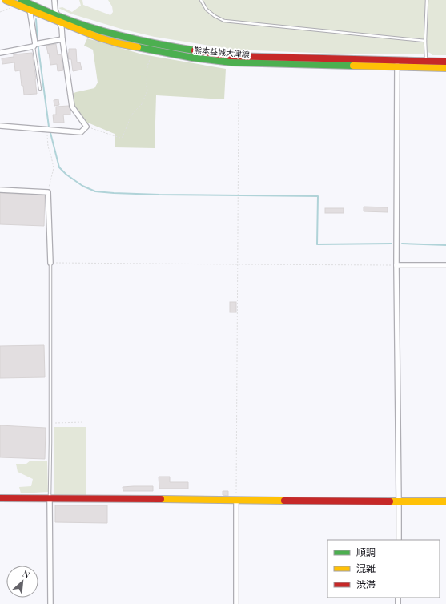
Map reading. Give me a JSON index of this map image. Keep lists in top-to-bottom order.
{
  "streets": {
    "main road": ["熊本益城大津線"]
  },
  "legend": ["順調", "混雑", "渋滞"],
  "north": "top right"
}
